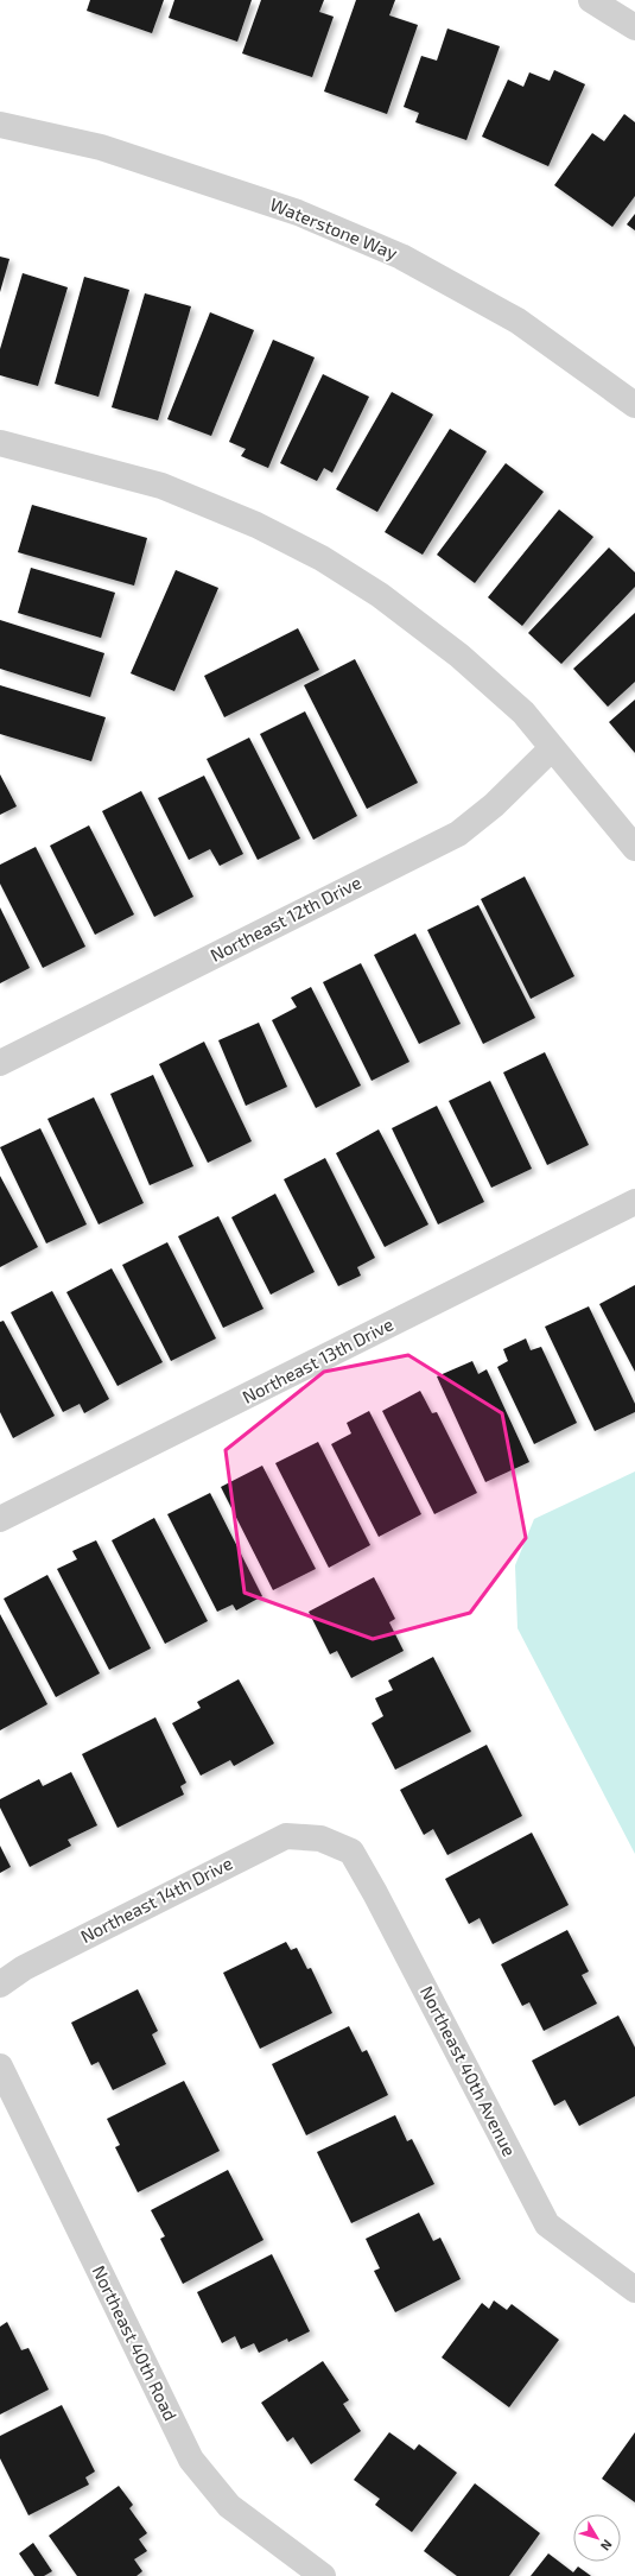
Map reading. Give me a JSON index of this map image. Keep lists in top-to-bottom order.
{
  "streets": {
    "street": [
      "Waterstone Way",
      "Northeast 12th Drive",
      "Northeast 13th Drive",
      "Northeast 14th Drive",
      "Northeast 40th Avenue",
      "Northeast 40th Road"
    ]
  },
  "crossings": [
    ["Northeast 14th Drive", "Northeast 40th Avenue"]
  ],
  "north": "bottom right"
}
